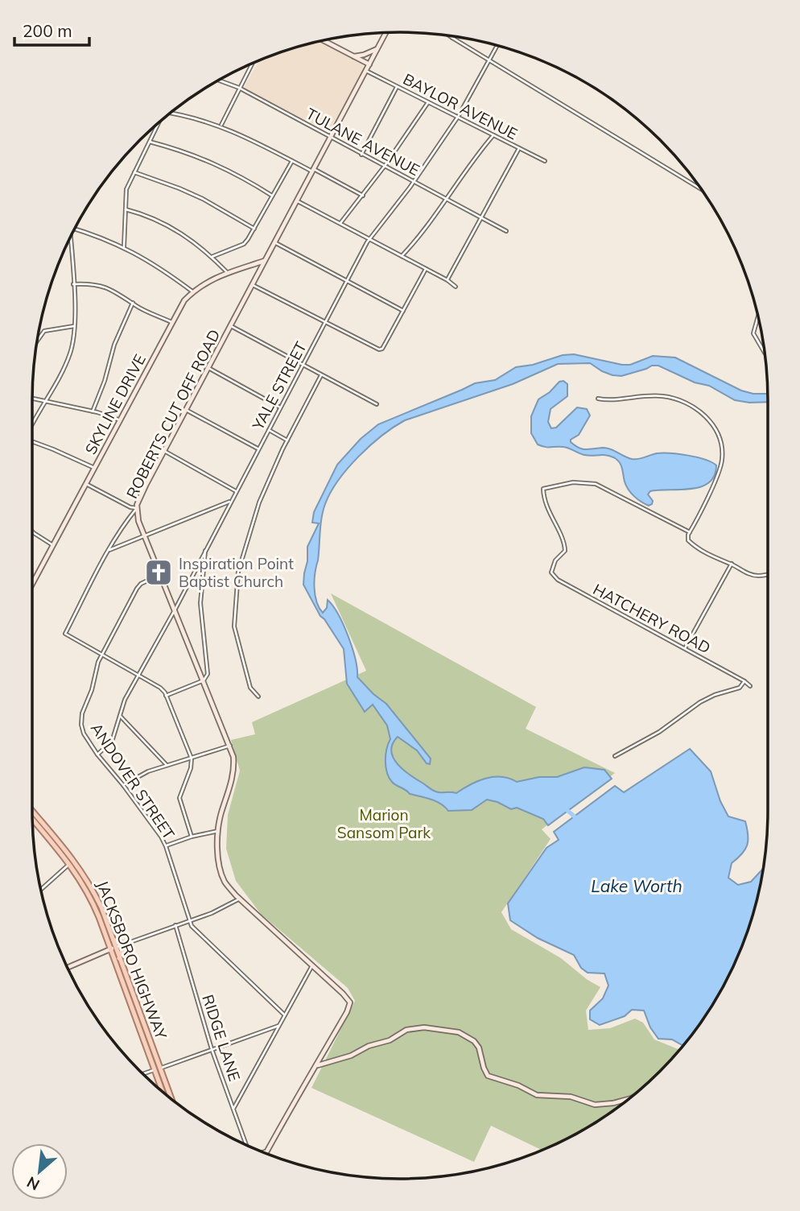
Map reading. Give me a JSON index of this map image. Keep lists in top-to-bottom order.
{
  "streets": {
    "main road": ["JACKSBORO HIGHWAY"],
    "street": [
      "BAYLOR AVENUE",
      "TULANE AVENUE",
      "YALE STREET",
      "SKYLINE DRIVE",
      "ROBERTS CUT OFF ROAD",
      "HATCHERY ROAD",
      "ANDOVER STREET",
      "RIDGE LANE"
    ]
  },
  "crossings": [
    ["BAYLOR AVENUE", "YALE STREET"],
    ["BAYLOR AVENUE", "ROBERTS CUT OFF ROAD"],
    ["TULANE AVENUE", "YALE STREET"],
    ["TULANE AVENUE", "ROBERTS CUT OFF ROAD"],
    ["YALE STREET", "ROBERTS CUT OFF ROAD"],
    ["YALE STREET", "ANDOVER STREET"],
    ["SKYLINE DRIVE", "ROBERTS CUT OFF ROAD"],
    ["ROBERTS CUT OFF ROAD", "ANDOVER STREET"]
  ],
  "water": ["Lake Worth"],
  "parks": ["Marion Sansom Park"],
  "places": {
    "church": ["Inspiration Point Baptist Church"]
  },
  "scale_bar": "200 m",
  "north": "bottom left"
}
